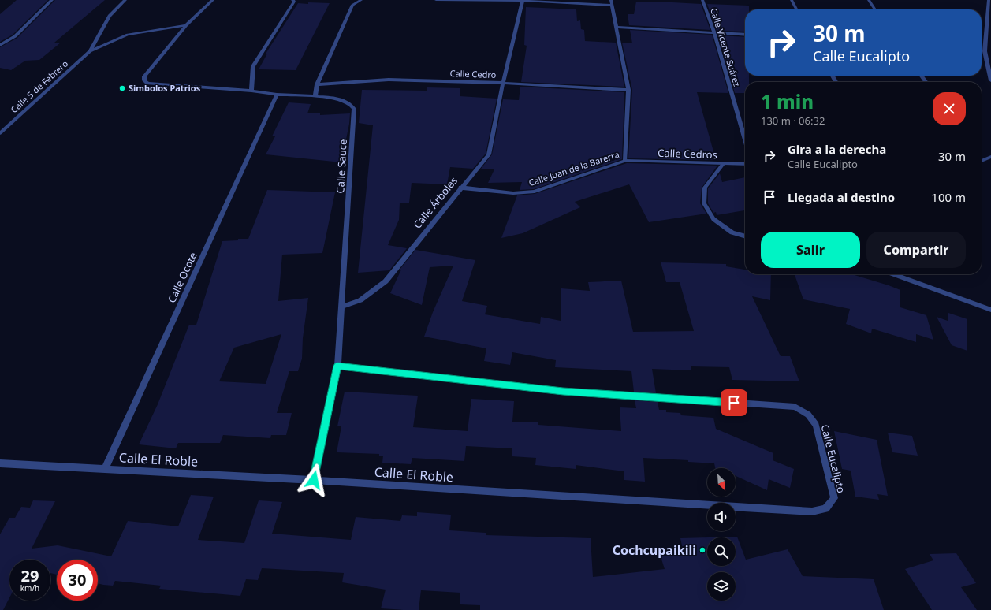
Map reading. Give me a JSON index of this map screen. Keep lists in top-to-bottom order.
{
  "streets": {
    "street": [
      "Calle Vicente Suárez",
      "Calle Cedro",
      "Calle 5 de Febrero",
      "Calle Cedros",
      "Calle Sauce",
      "Calle Juan de la Barerra",
      "Calle Árboles",
      "Calle Ocote",
      "Calle Eucalipto",
      "Calle El Roble"
    ]
  },
  "crossings": [
    ["Calle Cedro", "Calle Juan de la Barerra"],
    ["Calle Cedro", "Calle Árboles"],
    ["Calle Cedros", "Calle Juan de la Barerra"],
    ["Calle Sauce", "Calle Árboles"],
    ["Calle Sauce", "Calle Eucalipto"],
    ["Calle Juan de la Barerra", "Calle Árboles"],
    ["Calle Ocote", "Calle El Roble"],
    ["Calle Eucalipto", "Calle El Roble"]
  ],
  "places": ["Simbolos Patrios", "Cochcupaikili"],
  "north": "bottom right",
  "page": {
    "turn": ["30 m", "Calle Eucalipto"],
    "heading": ["1 min", "130 m · 06:32"],
    "list": [
      {
        "name": "Gira a la derecha",
        "note": "Calle Eucalipto",
        "value": "30 m"
      },
      {
        "name": "Llegada al destino",
        "value": "100 m"
      }
    ],
    "buttons": ["Salir", "Compartir"],
    "speed": "29 km/h",
    "limit": "30"
  }
}
